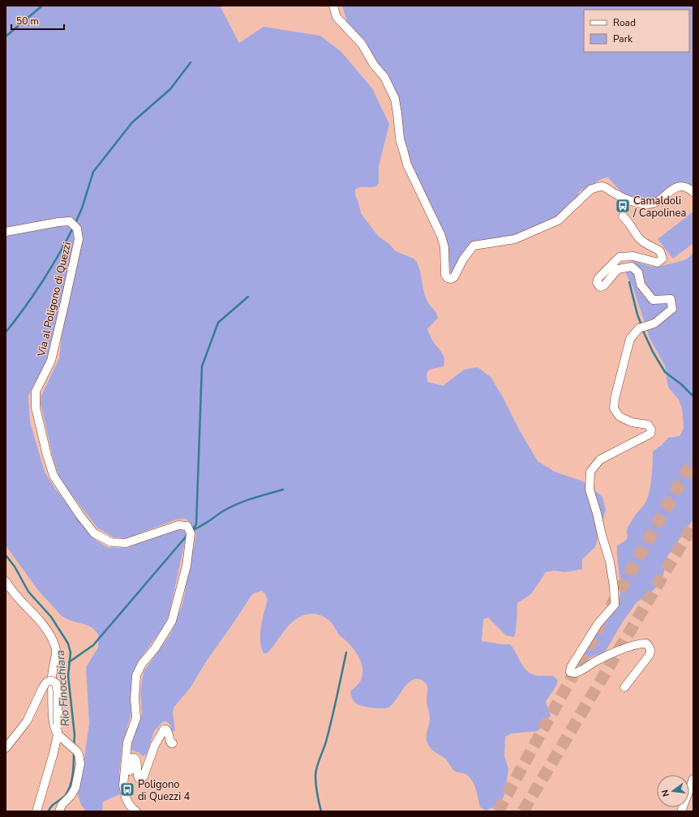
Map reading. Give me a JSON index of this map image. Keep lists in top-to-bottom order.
{
  "streets": {
    "street": ["Via al Poligono di Quezzi"]
  },
  "water": ["Rio Finocchiara"],
  "places": {
    "bus stop": ["Camaldoli / Capolinea", "Poligono di Quezzi 4"]
  },
  "legend": ["Road", "Park"],
  "scale_bar": "50 m",
  "north": "left"
}
